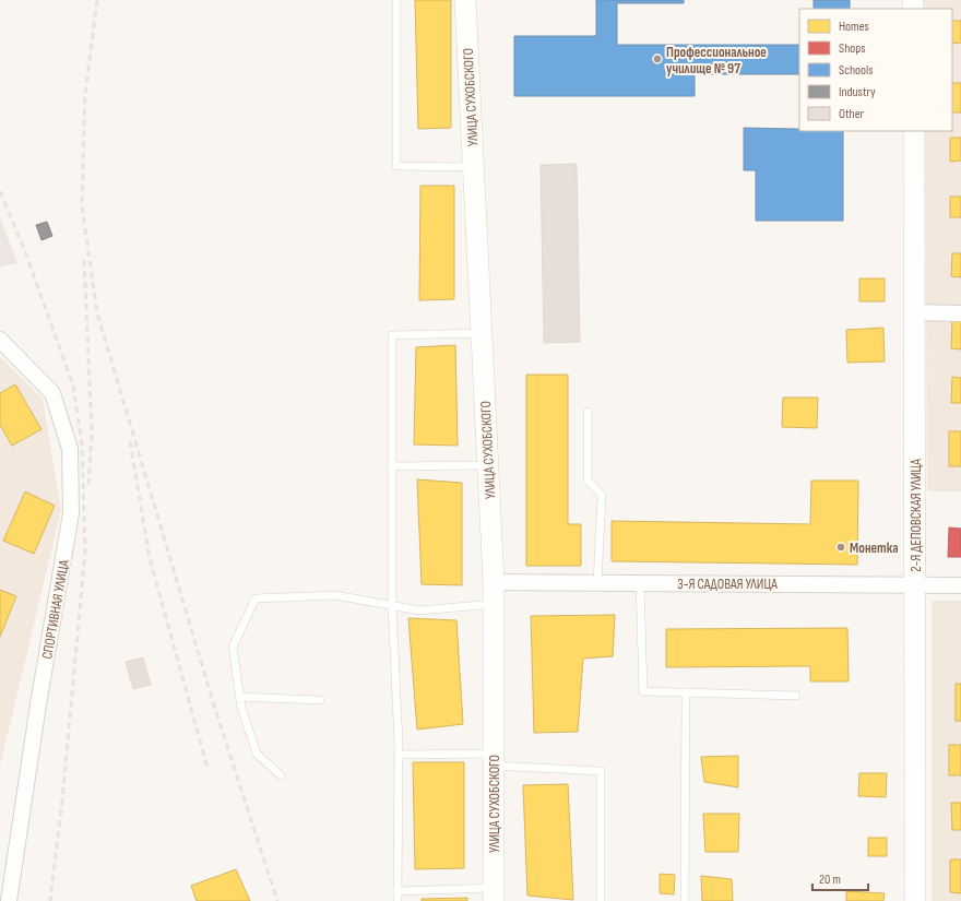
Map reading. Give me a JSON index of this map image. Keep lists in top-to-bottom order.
{
  "streets": {
    "street": [
      "УЛИЦА СУХОБСКОГО",
      "2-Я ДЕПОВСКАЯ УЛИЦА",
      "3-Я САДОВАЯ УЛИЦА",
      "СПОРТИВНАЯ УЛИЦА"
    ]
  },
  "crossings": [
    ["УЛИЦА СУХОБСКОГО", "3-Я САДОВАЯ УЛИЦА"],
    ["2-Я ДЕПОВСКАЯ УЛИЦА", "3-Я САДОВАЯ УЛИЦА"]
  ],
  "places": ["Профессиональное училище № 97", "Монетка"],
  "legend": [
    "Homes",
    "Shops",
    "Schools",
    "Industry",
    "Other"
  ],
  "scale_bar": "20 m"
}
